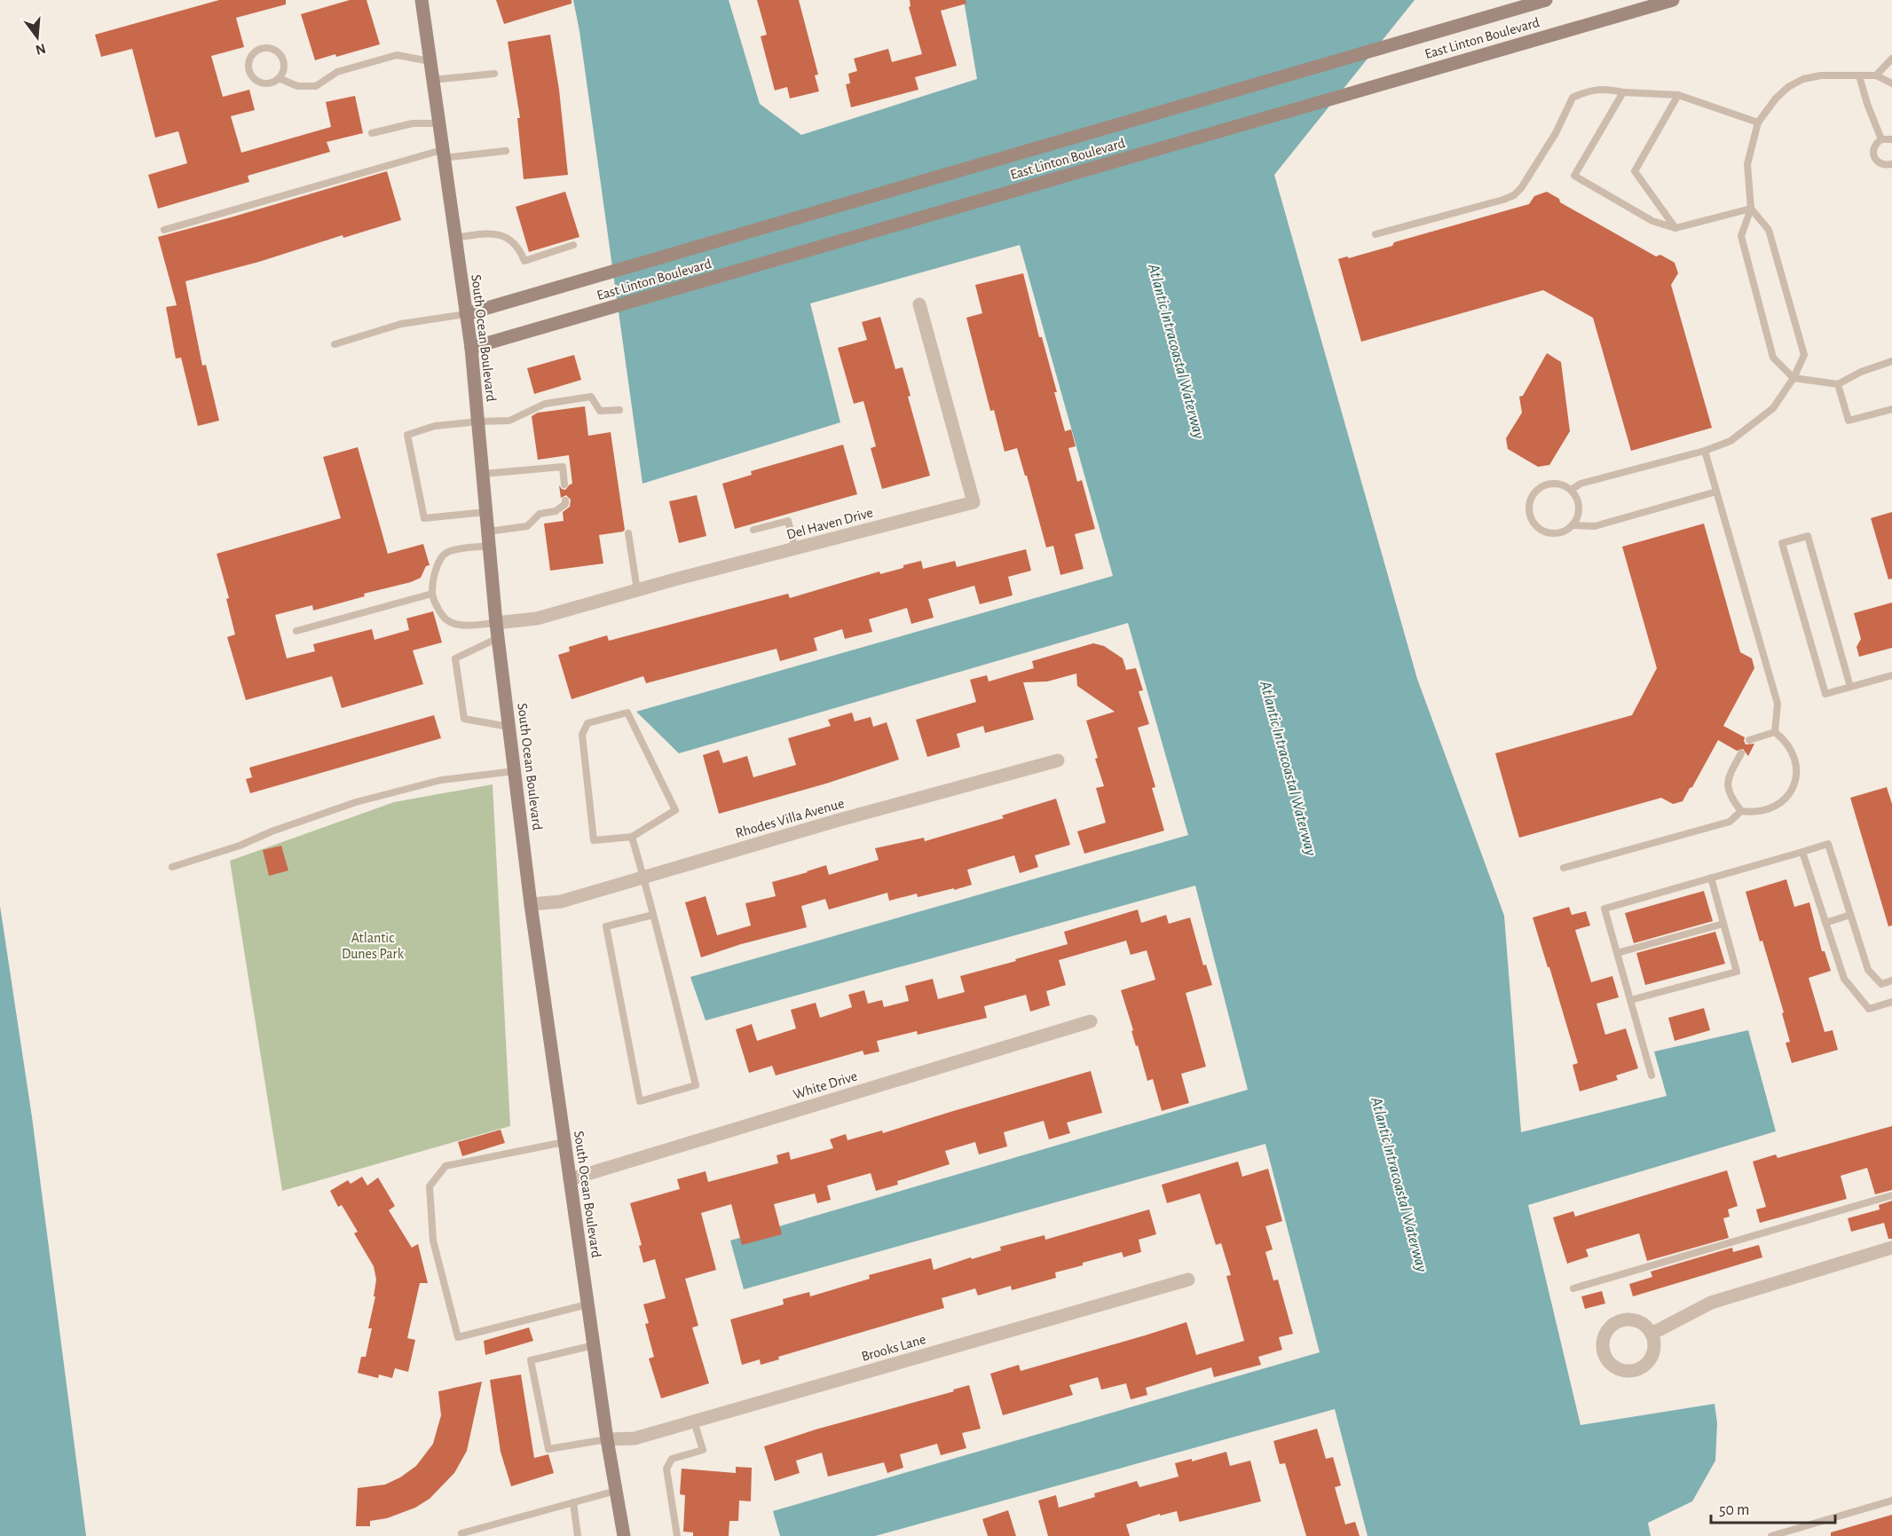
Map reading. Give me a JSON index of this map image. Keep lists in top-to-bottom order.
{
  "streets": {
    "main road": ["East Linton Boulevard", "South Ocean Boulevard"],
    "street": [
      "Del Haven Drive",
      "Rhodes Villa Avenue",
      "White Drive",
      "Brooks Lane"
    ]
  },
  "crossings": [
    ["East Linton Boulevard", "South Ocean Boulevard"],
    ["South Ocean Boulevard", "Del Haven Drive"],
    ["South Ocean Boulevard", "Rhodes Villa Avenue"],
    ["South Ocean Boulevard", "White Drive"],
    ["South Ocean Boulevard", "Brooks Lane"]
  ],
  "water": ["Atlantic Intracoastal Waterway"],
  "parks": ["Atlantic Dunes Park"],
  "scale_bar": "50 m",
  "north": "bottom"
}
